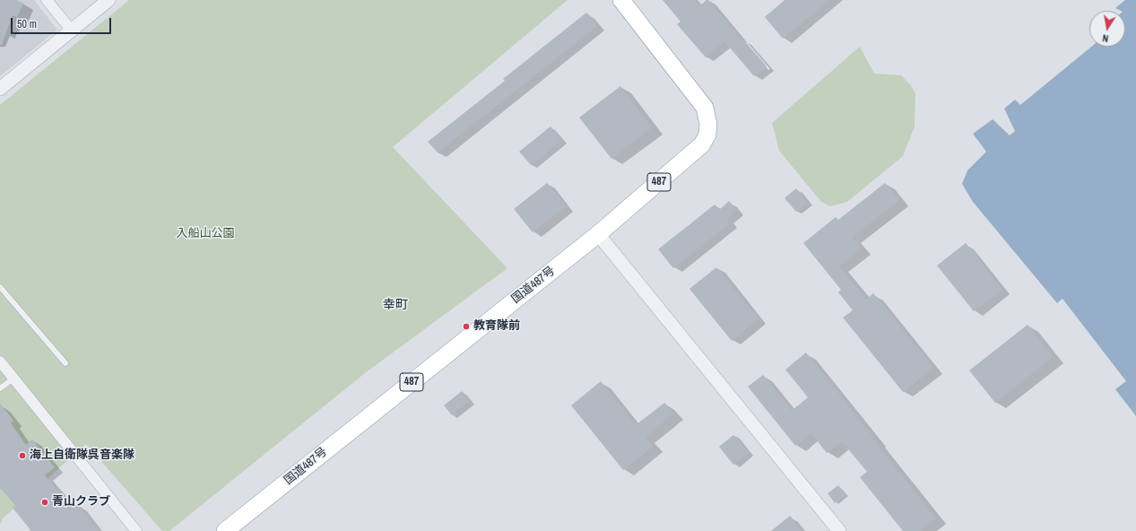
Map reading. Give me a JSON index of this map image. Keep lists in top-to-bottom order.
{
  "streets": {
    "highway": ["487", "国道487号"]
  },
  "districts": ["幸町"],
  "parks": ["入船山公園"],
  "places": ["教育隊前", "海上自衛隊呉音楽隊", "青山クラブ"],
  "scale_bar": "50 m",
  "north": "bottom"
}
